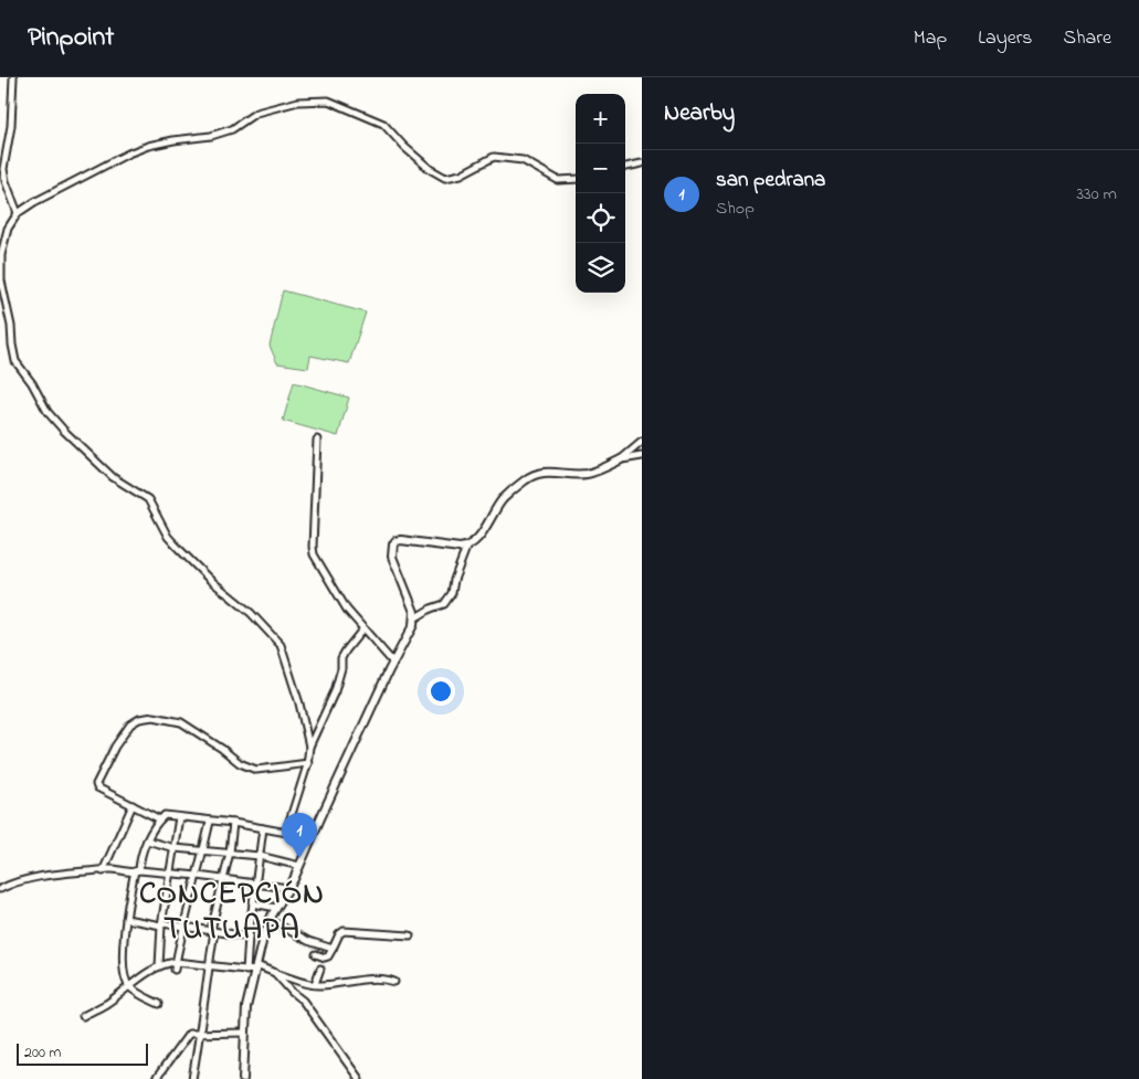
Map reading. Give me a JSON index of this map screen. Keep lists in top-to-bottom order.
{
  "districts": ["CONCEPCIÓN TUTUAPA"],
  "scale_bar": "200 m",
  "page": {
    "header": "Pinpoint",
    "nav": ["Map", "Layers", "Share"],
    "heading": "Nearby",
    "map_buttons": ["+", "−"],
    "list": [
      {
        "mark": "1",
        "name": "san pedrana",
        "note": "Shop",
        "value": "330 m"
      }
    ],
    "pins": "1",
    "scale": "200 m"
  }
}
